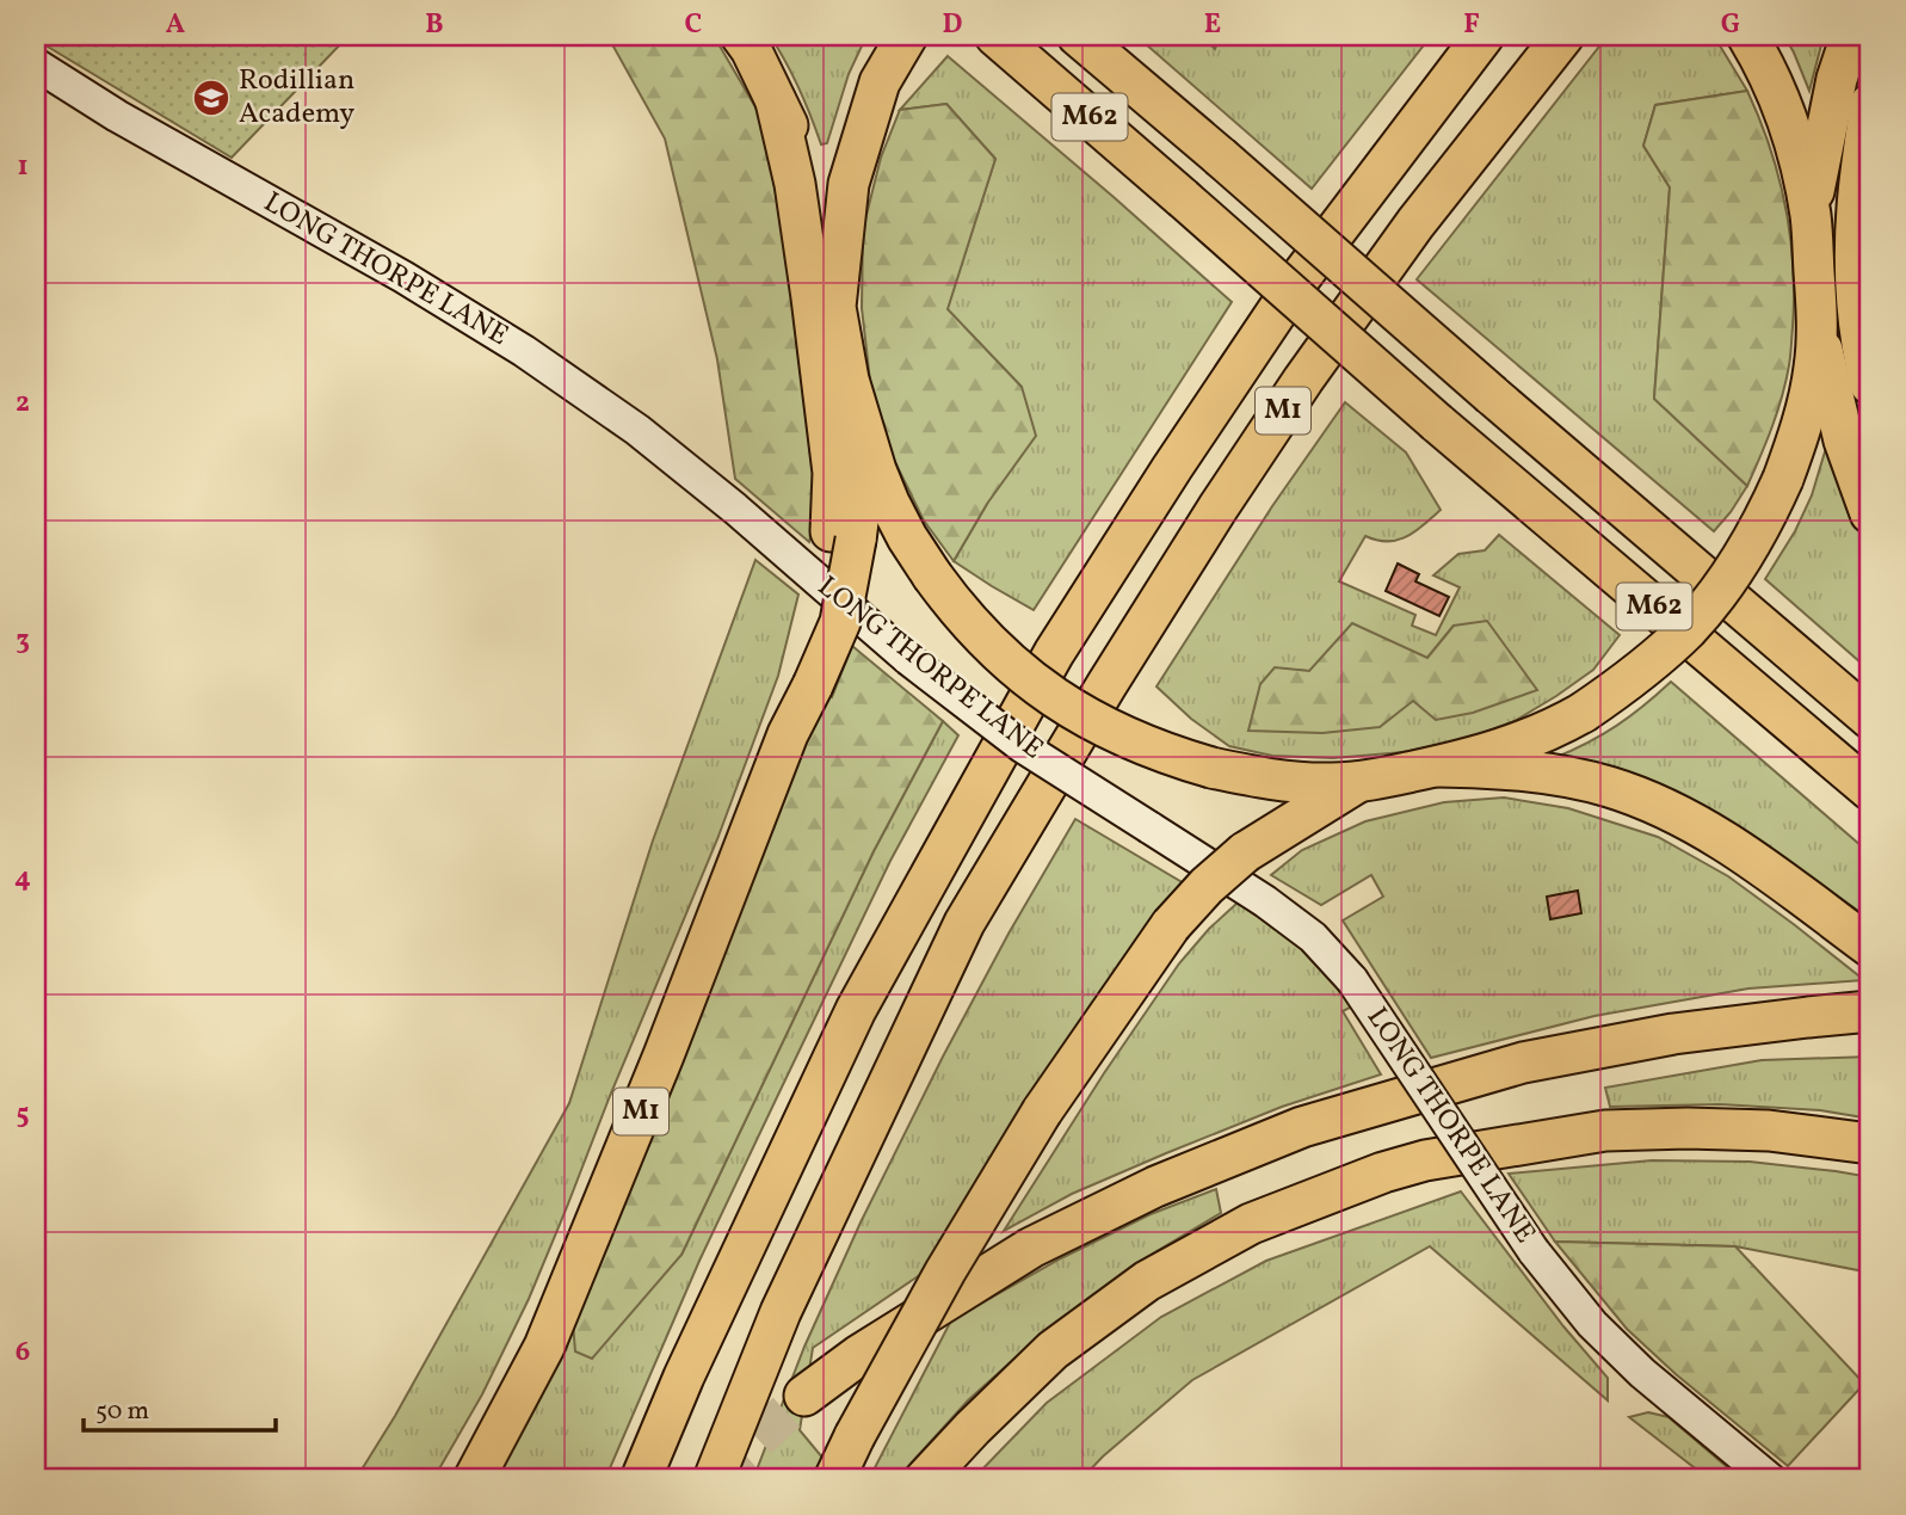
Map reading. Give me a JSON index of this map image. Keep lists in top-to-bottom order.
{
  "streets": {
    "highway": ["M62", "M1"],
    "main road": ["LONG THORPE LANE"]
  },
  "places": {
    "school or university": ["Rodillian Academy"]
  },
  "scale_bar": "50 m",
  "grid": {
    "columns": [
      "A",
      "B",
      "C",
      "D",
      "E",
      "F",
      "G"
    ],
    "rows": [
      "1",
      "2",
      "3",
      "4",
      "5",
      "6"
    ]
  }
}
